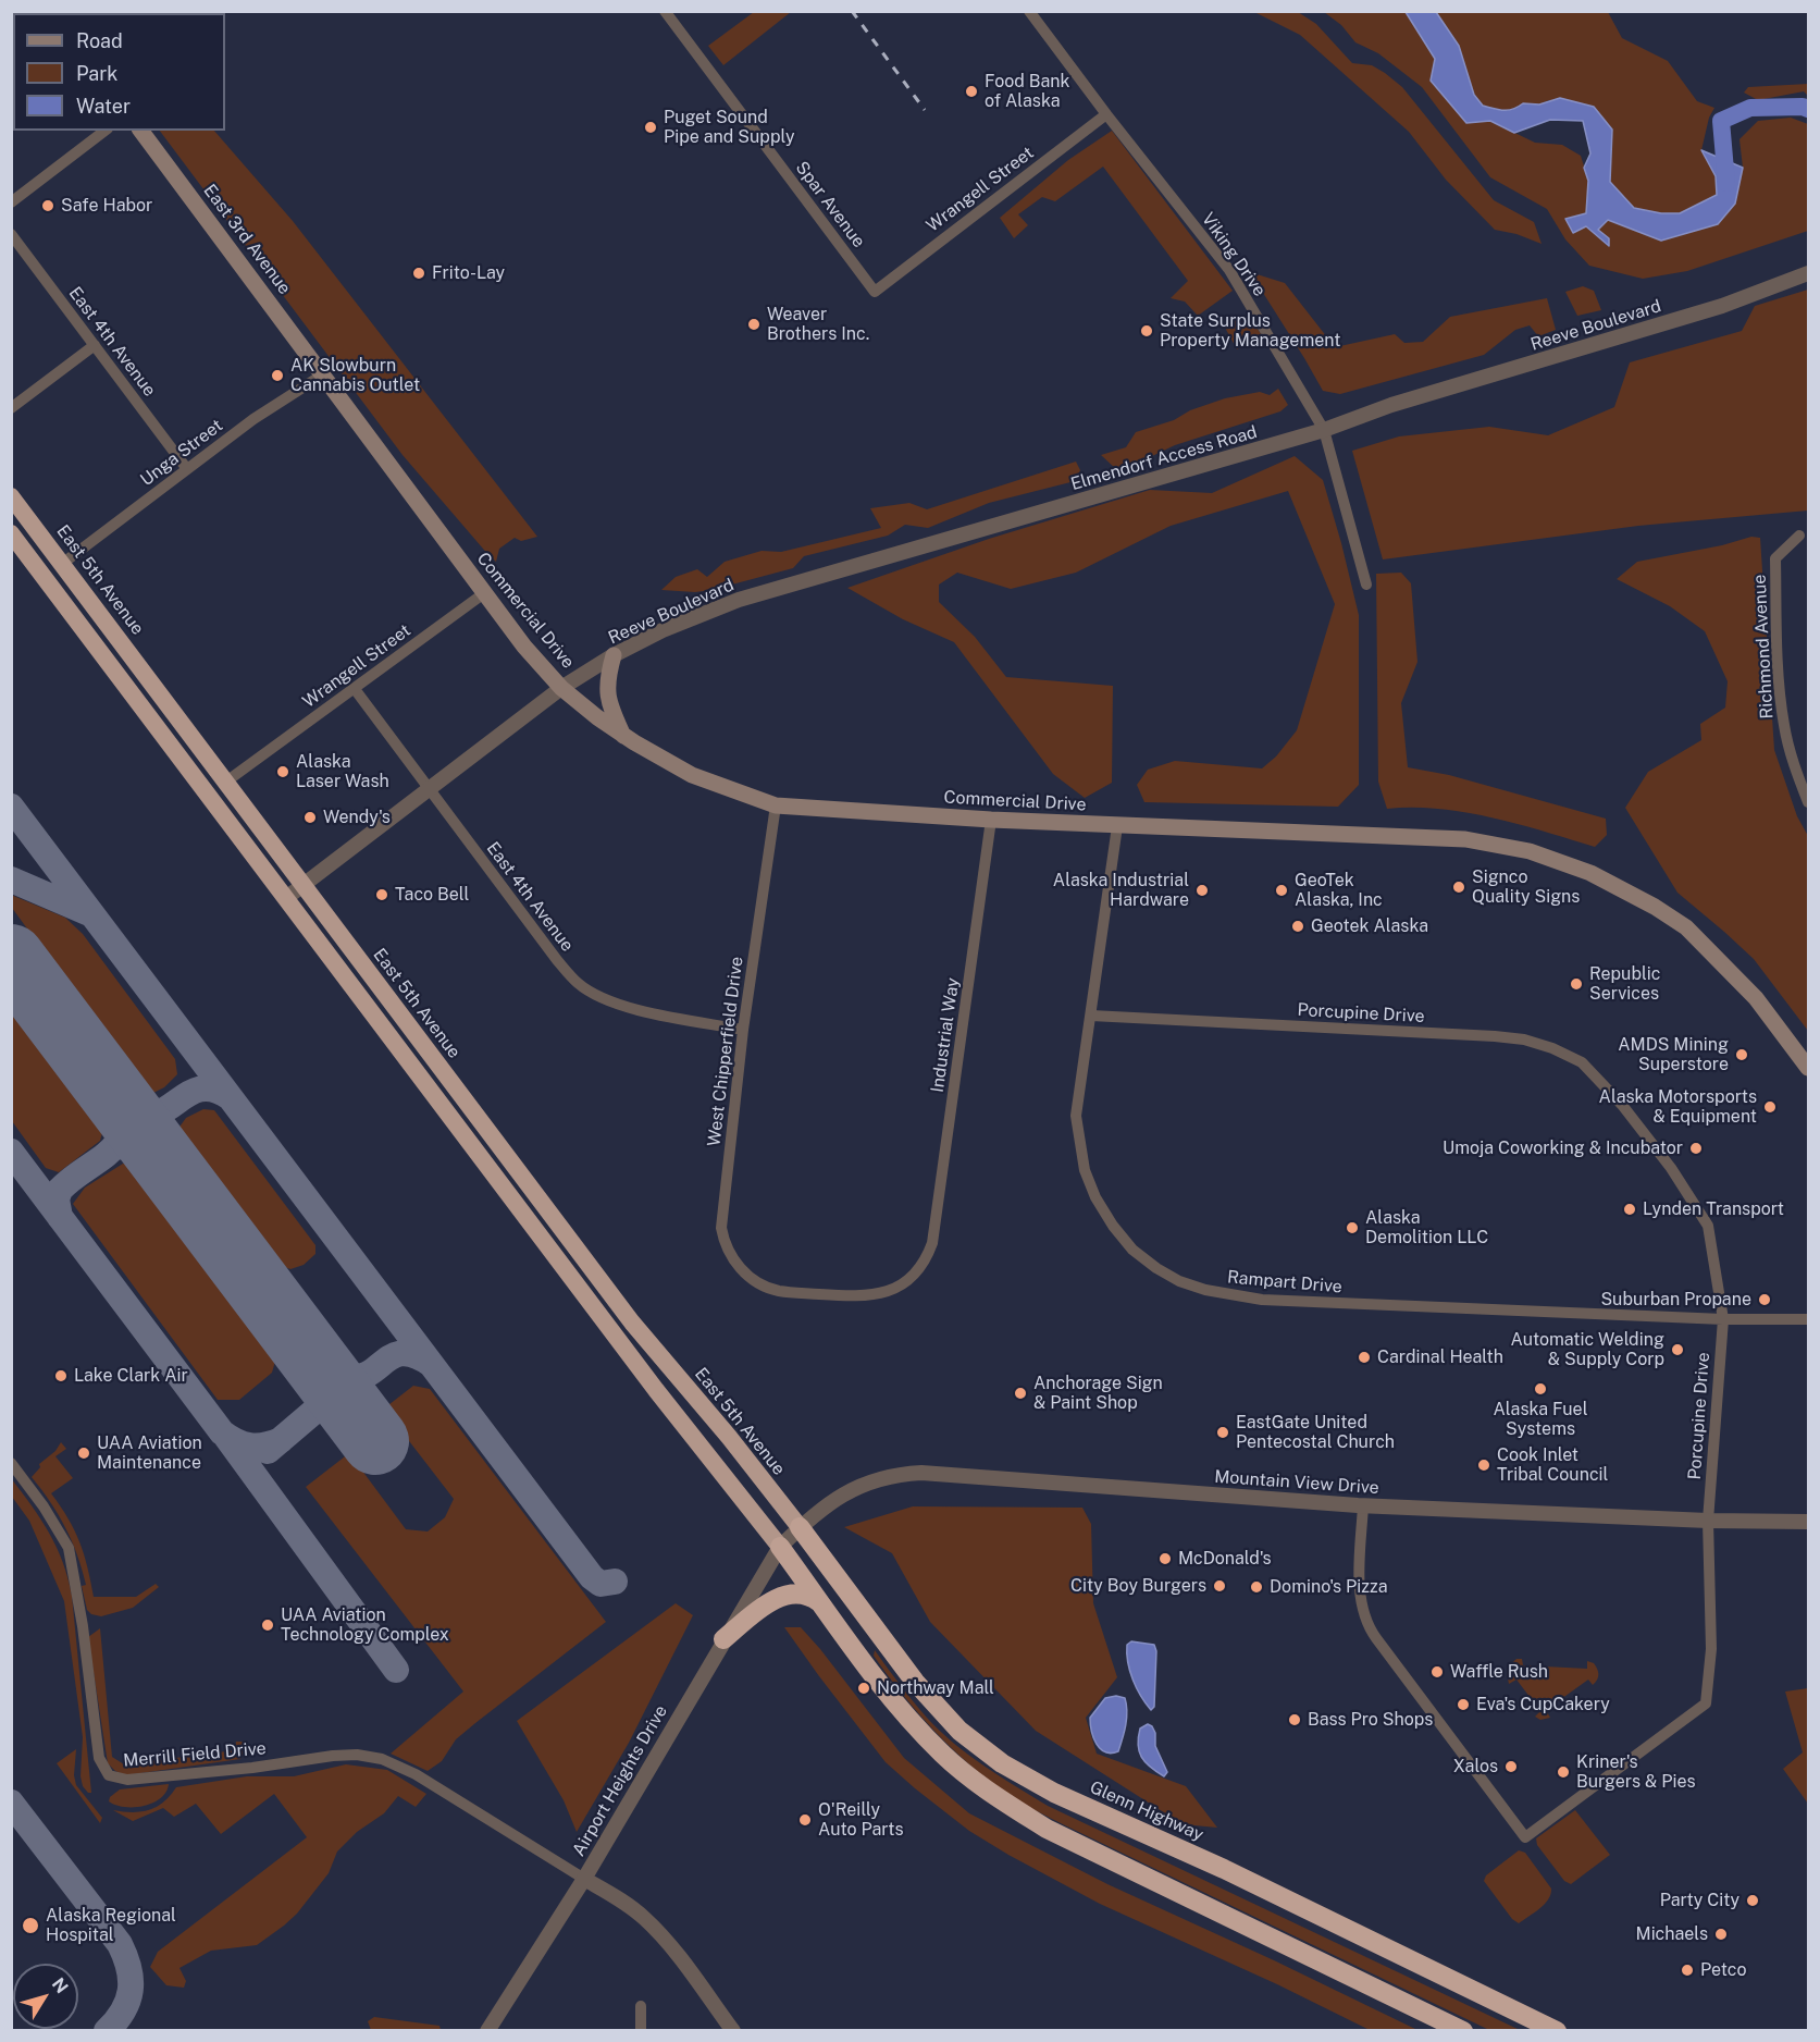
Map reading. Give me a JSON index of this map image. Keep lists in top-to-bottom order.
{
  "streets": {
    "highway": ["East 5th Avenue", "Glenn Highway"],
    "main road": ["East 3rd Avenue", "Commercial Drive"],
    "street": [
      "Wrangell Street",
      "Spar Avenue",
      "Viking Drive",
      "Reeve Boulevard",
      "East 4th Avenue",
      "Unga Street",
      "Elmendorf Access Road",
      "Richmond Avenue",
      "Porcupine Drive",
      "Industrial Way",
      "West Chipperfield Drive",
      "Rampart Drive",
      "Mountain View Drive",
      "Merrill Field Drive",
      "Airport Heights Drive"
    ]
  },
  "crossings": [
    ["Wrangell Street", "Spar Avenue"],
    ["Wrangell Street", "Viking Drive"],
    ["Wrangell Street", "East 4th Avenue"],
    ["Wrangell Street", "East 5th Avenue"],
    ["Wrangell Street", "Commercial Drive"],
    ["East 3rd Avenue", "Unga Street"],
    ["East 3rd Avenue", "Commercial Drive"],
    ["Viking Drive", "Elmendorf Access Road"],
    ["Reeve Boulevard", "East 4th Avenue"],
    ["Reeve Boulevard", "Elmendorf Access Road"],
    ["Reeve Boulevard", "East 5th Avenue"],
    ["Reeve Boulevard", "Commercial Drive"],
    ["East 4th Avenue", "Unga Street"],
    ["East 4th Avenue", "West Chipperfield Drive"],
    ["Unga Street", "East 5th Avenue"],
    ["Unga Street", "Commercial Drive"],
    ["East 5th Avenue", "Mountain View Drive"],
    ["East 5th Avenue", "Glenn Highway"],
    ["Commercial Drive", "Industrial Way"],
    ["Commercial Drive", "West Chipperfield Drive"],
    ["Commercial Drive", "Rampart Drive"],
    ["Porcupine Drive", "Rampart Drive"],
    ["Porcupine Drive", "Mountain View Drive"],
    ["Industrial Way", "West Chipperfield Drive"],
    ["Mountain View Drive", "Airport Heights Drive"],
    ["Mountain View Drive", "Glenn Highway"],
    ["Merrill Field Drive", "Airport Heights Drive"]
  ],
  "places": [
    "Food Bank of Alaska",
    "Puget Sound Pipe and Supply",
    "Safe Habor",
    "Frito-Lay",
    "Weaver Brothers Inc.",
    "State Surplus Property Management",
    "AK Slowburn Cannabis Outlet",
    "Alaska Laser Wash",
    "Wendy's",
    "Signco Quality Signs",
    "Alaska Industrial Hardware",
    "GeoTek Alaska, Inc",
    "Taco Bell",
    "Geotek Alaska",
    "Republic Services",
    "AMDS Mining Superstore",
    "Alaska Motorsports & Equipment",
    "Umoja Coworking & Incubator",
    "Lynden Transport",
    "Alaska Demolition LLC",
    "Suburban Propane",
    "Automatic Welding & Supply Corp",
    "Cardinal Health",
    "Lake Clark Air",
    "Alaska Fuel Systems",
    "Anchorage Sign & Paint Shop",
    "EastGate United Pentecostal Church",
    "UAA Aviation Maintenance",
    "Cook Inlet Tribal Council",
    "McDonald's",
    "City Boy Burgers",
    "Domino's Pizza",
    "UAA Aviation Technology Complex",
    "Waffle Rush",
    "Northway Mall",
    "Eva's CupCakery",
    "Bass Pro Shops",
    "Xalos",
    "Kriner's Burgers & Pies",
    "O'Reilly Auto Parts",
    "Party City",
    "Alaska Regional Hospital",
    "Michaels",
    "Petco"
  ],
  "legend": ["Road", "Park", "Water"],
  "north": "top right"
}
